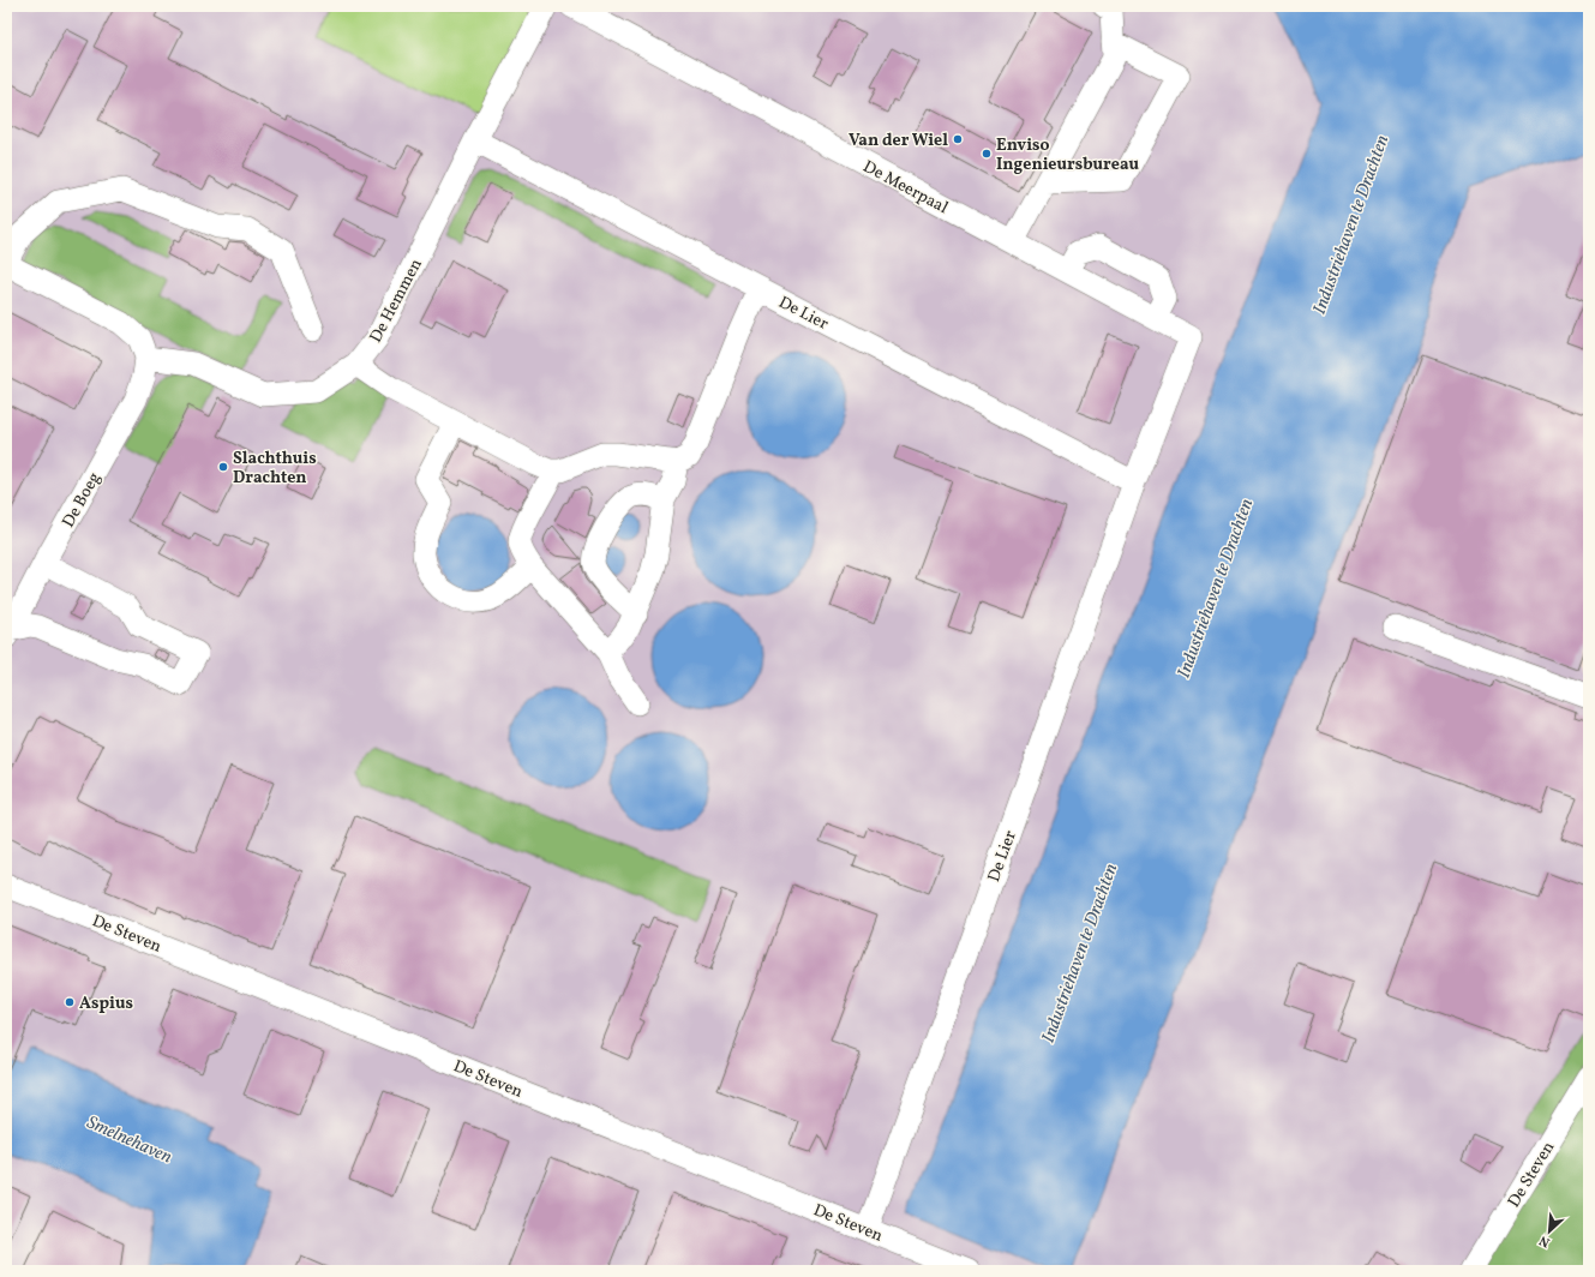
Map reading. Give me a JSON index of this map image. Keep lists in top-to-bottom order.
{
  "streets": {
    "street": [
      "De Meerpaal",
      "De Hemmen",
      "De Lier",
      "De Boeg",
      "De Steven"
    ]
  },
  "crossings": [
    ["De Meerpaal", "De Lier"],
    ["De Hemmen", "De Lier"],
    ["De Hemmen", "De Boeg"],
    ["De Lier", "De Steven"]
  ],
  "water": ["Industriehaven te Drachten", "Smelnehaven"],
  "places": [
    "Van der Wiel",
    "Enviso Ingenieursbureau",
    "Slachthuis Drachten",
    "Aspius"
  ],
  "north": "bottom left"
}
